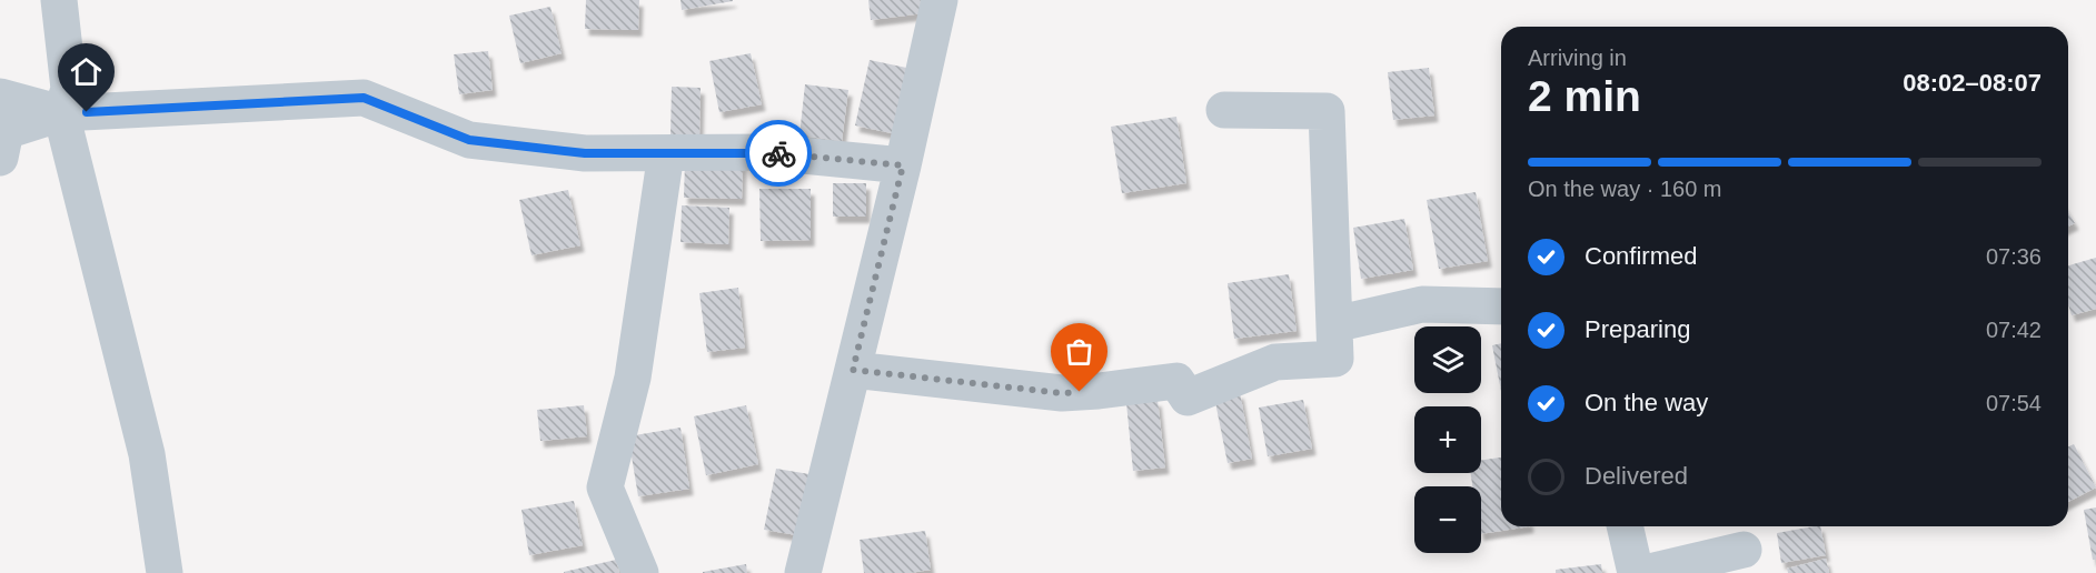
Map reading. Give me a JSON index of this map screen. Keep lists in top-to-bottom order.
{
  "page": {
    "heading": ["2 min", "Arriving in", "08:02–08:07"],
    "bar": "On the way · 160 m",
    "list": [
      ["Confirmed", "07:36"],
      ["Preparing", "07:42"],
      ["On the way", "07:54"],
      "Delivered"
    ],
    "map_buttons": ["+", "−"]
  }
}
